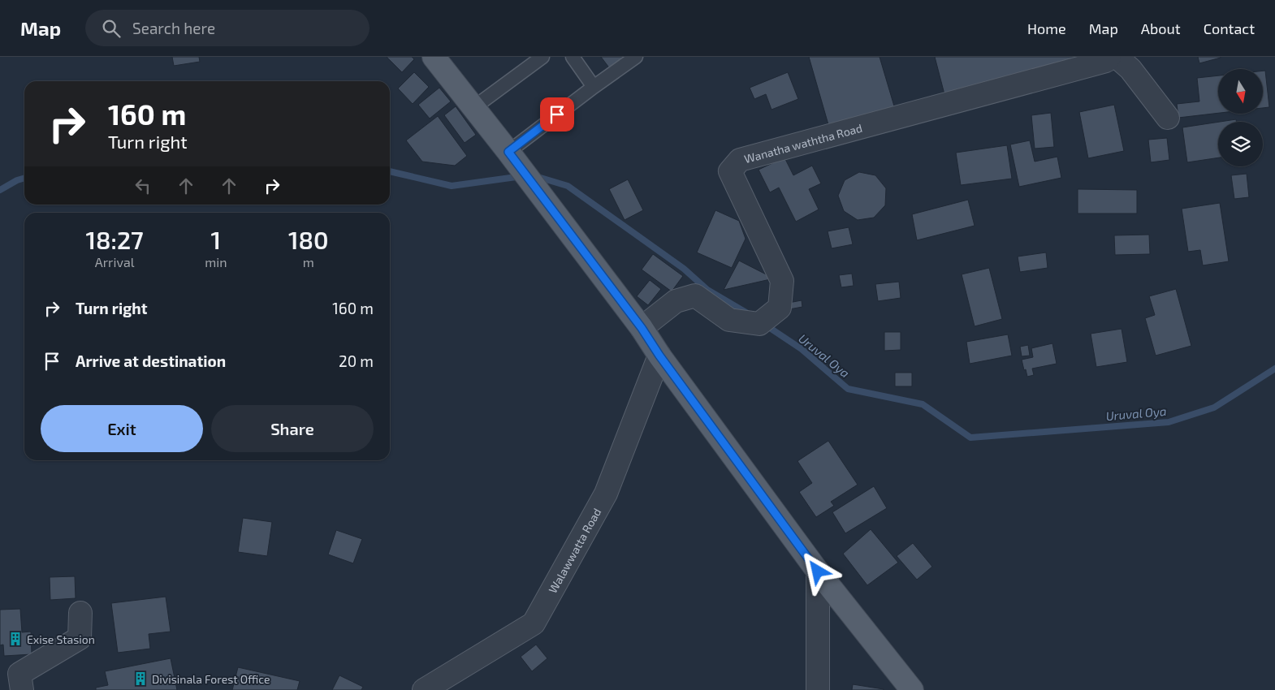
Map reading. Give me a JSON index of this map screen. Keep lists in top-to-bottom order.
{
  "streets": {
    "street": ["Wanatha waththa Road", "Walawwatta Road"]
  },
  "water": ["Uruval Oya"],
  "places": {
    "building": ["Exise Stasion", "Divisinala Forest Office"]
  },
  "north": "bottom",
  "page": {
    "header": "Map",
    "search": "Search here",
    "nav": [
      "Home",
      "Map",
      "About",
      "Contact"
    ],
    "turn": ["160 m", "Turn right"],
    "eta": [
      "18:27",
      "Arrival",
      "1",
      "min",
      "180",
      "m"
    ],
    "list": [
      {
        "name": "Turn right",
        "value": "160 m"
      },
      {
        "name": "Arrive at destination",
        "value": "20 m"
      }
    ],
    "buttons": ["Exit", "Share"]
  }
}
